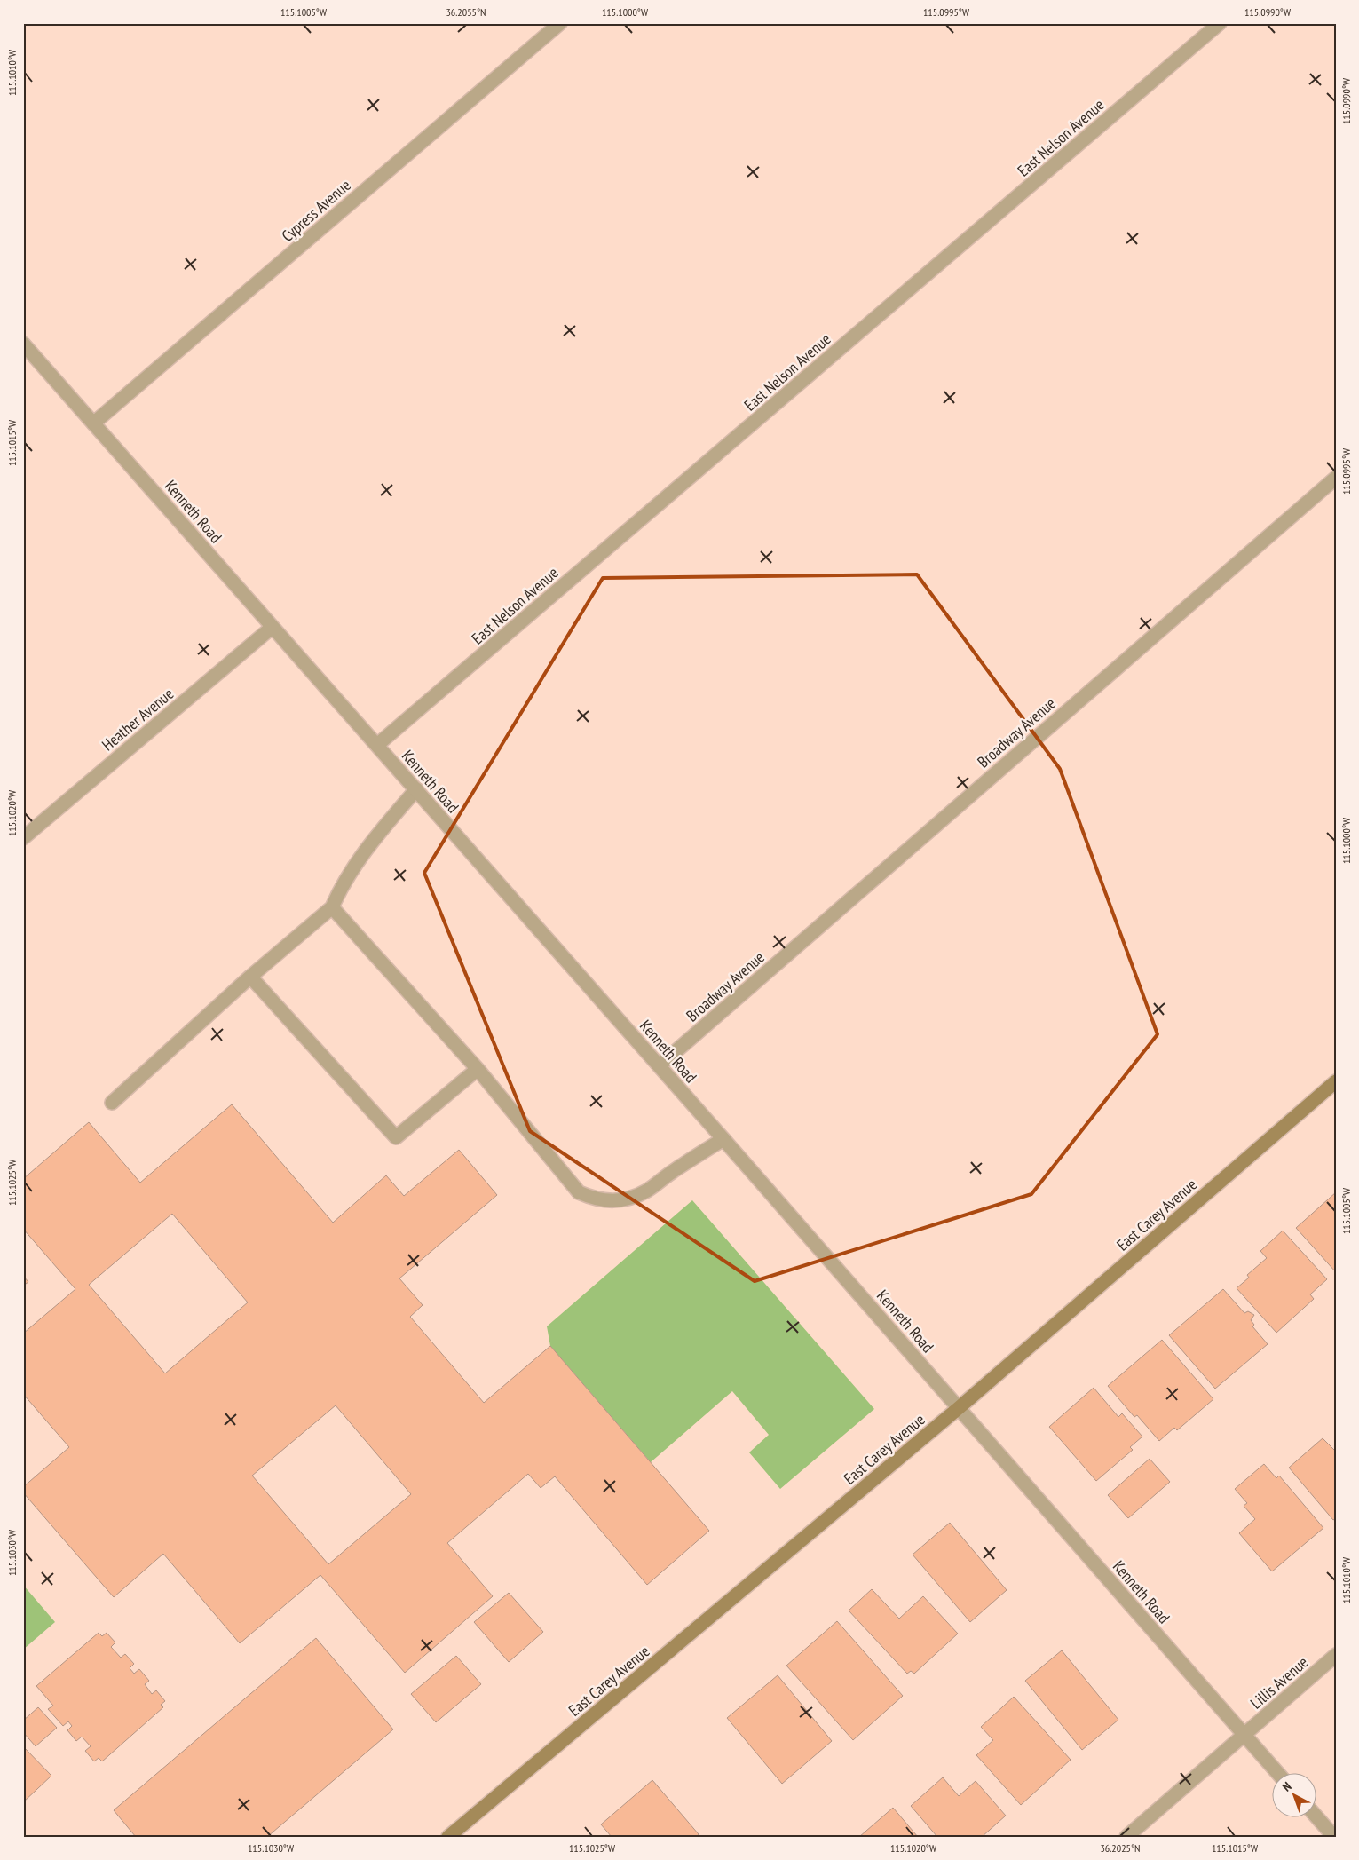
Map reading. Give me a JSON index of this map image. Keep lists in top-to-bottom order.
{
  "streets": {
    "main road": ["East Carey Avenue"],
    "street": [
      "East Nelson Avenue",
      "Cypress Avenue",
      "Kenneth Road",
      "Heather Avenue",
      "Broadway Avenue",
      "Lillis Avenue"
    ]
  },
  "crossings": [
    ["East Nelson Avenue", "Kenneth Road"],
    ["Cypress Avenue", "Kenneth Road"],
    ["Kenneth Road", "Heather Avenue"],
    ["Kenneth Road", "Broadway Avenue"],
    ["Kenneth Road", "East Carey Avenue"],
    ["Kenneth Road", "Lillis Avenue"]
  ],
  "north": "top left",
  "coordinates": [
    "115.1005°W",
    "36.2055°N",
    "115.1000°W",
    "115.0995°W",
    "115.0990°W",
    "115.1010°W",
    "115.1015°W",
    "115.1020°W",
    "115.1025°W",
    "115.1030°W",
    "36.2025°N"
  ]
}
